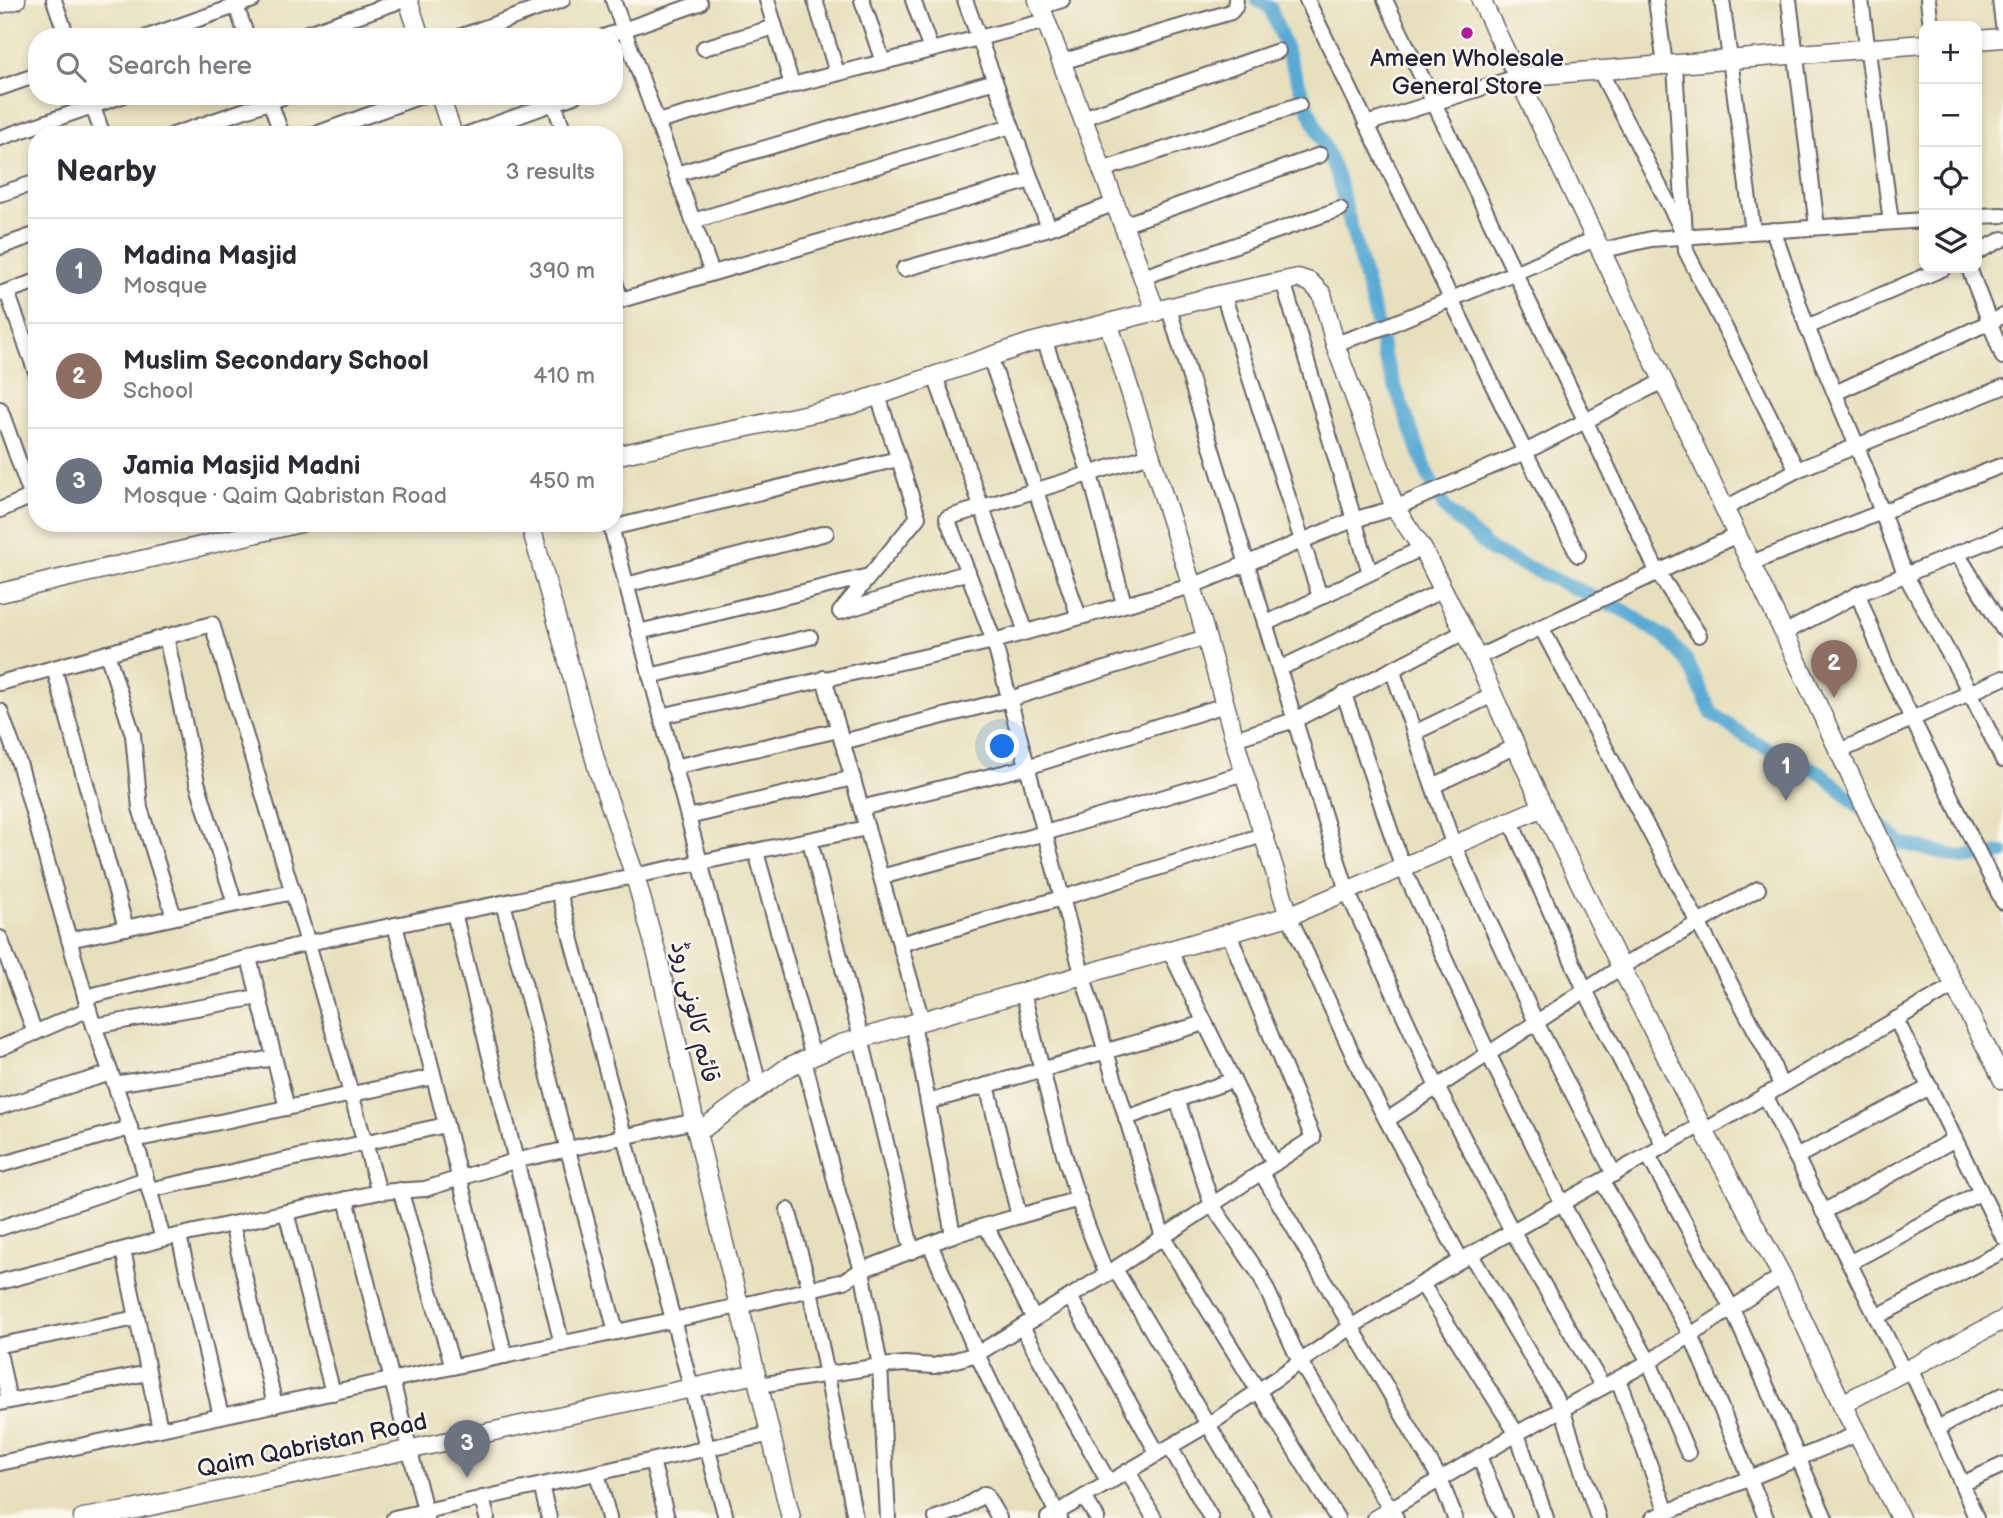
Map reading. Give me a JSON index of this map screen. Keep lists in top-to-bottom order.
{
  "streets": {
    "street": ["قائم کالونی روڈ", "Qaim Qabristan Road"]
  },
  "crossings": [
    ["قائم کالونی روڈ", "Qaim Qabristan Road"]
  ],
  "places": ["Ameen Wholesale General Store"],
  "page": {
    "map_buttons": ["+", "−"],
    "search": "Search here",
    "heading": ["Nearby", "3 results"],
    "list": [
      {
        "mark": "1",
        "name": "Madina Masjid",
        "note": "Mosque",
        "value": "390 m"
      },
      {
        "mark": "2",
        "name": "Muslim Secondary School",
        "note": "School",
        "value": "410 m"
      },
      {
        "mark": "3",
        "name": "Jamia Masjid Madni",
        "note": "Mosque · Qaim Qabristan Road",
        "value": "450 m"
      }
    ],
    "pins": ["2", "1", "3"]
  }
}
